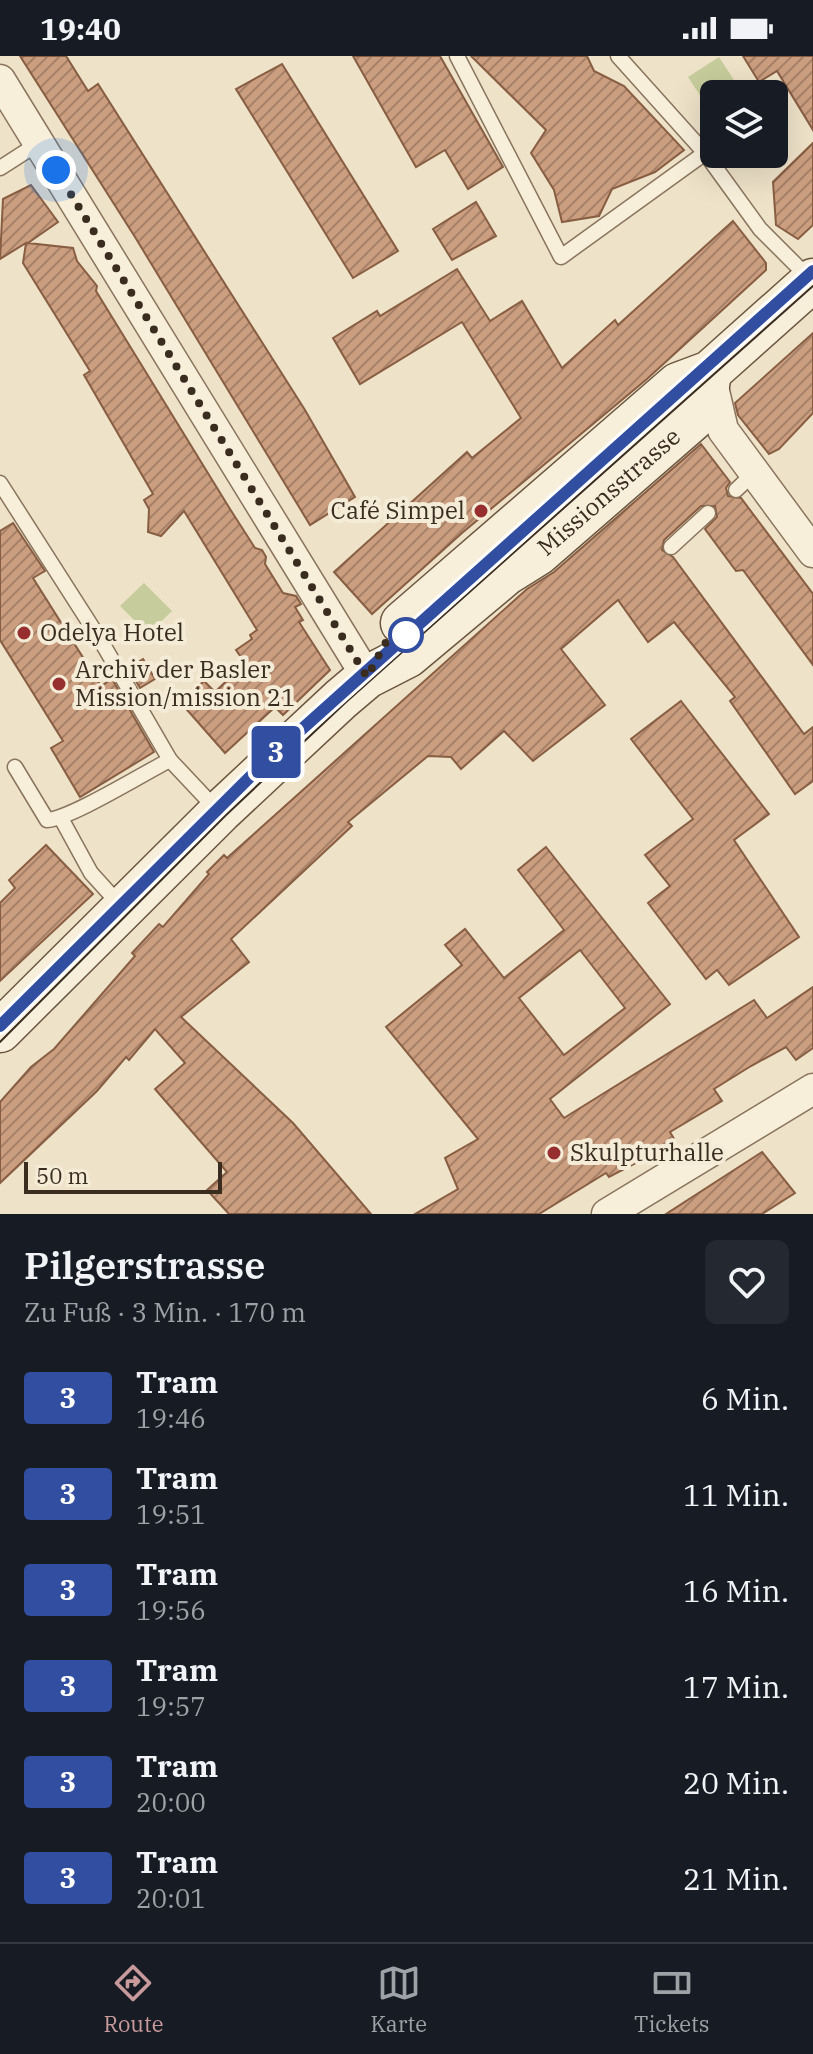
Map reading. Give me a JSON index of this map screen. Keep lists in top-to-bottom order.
{
  "streets": {
    "main road": ["Missionsstrasse"]
  },
  "places": [
    "Café Simpel",
    "Odelya Hotel",
    "Archiv der Basler Mission/mission 21",
    "Skulpturhalle"
  ],
  "lines": ["tram line 3"],
  "scale_bar": "50 m",
  "page": {
    "status": "19:40",
    "on_map": "3",
    "scale": "50 m",
    "heading": ["Pilgerstrasse", "Zu Fuß · 3 Min. · 170 m"],
    "list": [
      {
        "mark": "3",
        "name": "Tram",
        "note": "19:46",
        "value": "6 Min."
      },
      {
        "mark": "3",
        "name": "Tram",
        "note": "19:51",
        "value": "11 Min."
      },
      {
        "mark": "3",
        "name": "Tram",
        "note": "19:56",
        "value": "16 Min."
      },
      {
        "mark": "3",
        "name": "Tram",
        "note": "19:57",
        "value": "17 Min."
      },
      {
        "mark": "3",
        "name": "Tram",
        "note": "20:00",
        "value": "20 Min."
      },
      {
        "mark": "3",
        "name": "Tram",
        "note": "20:01",
        "value": "21 Min."
      }
    ],
    "tabs": ["Route", "Karte", "Tickets"]
  }
}
